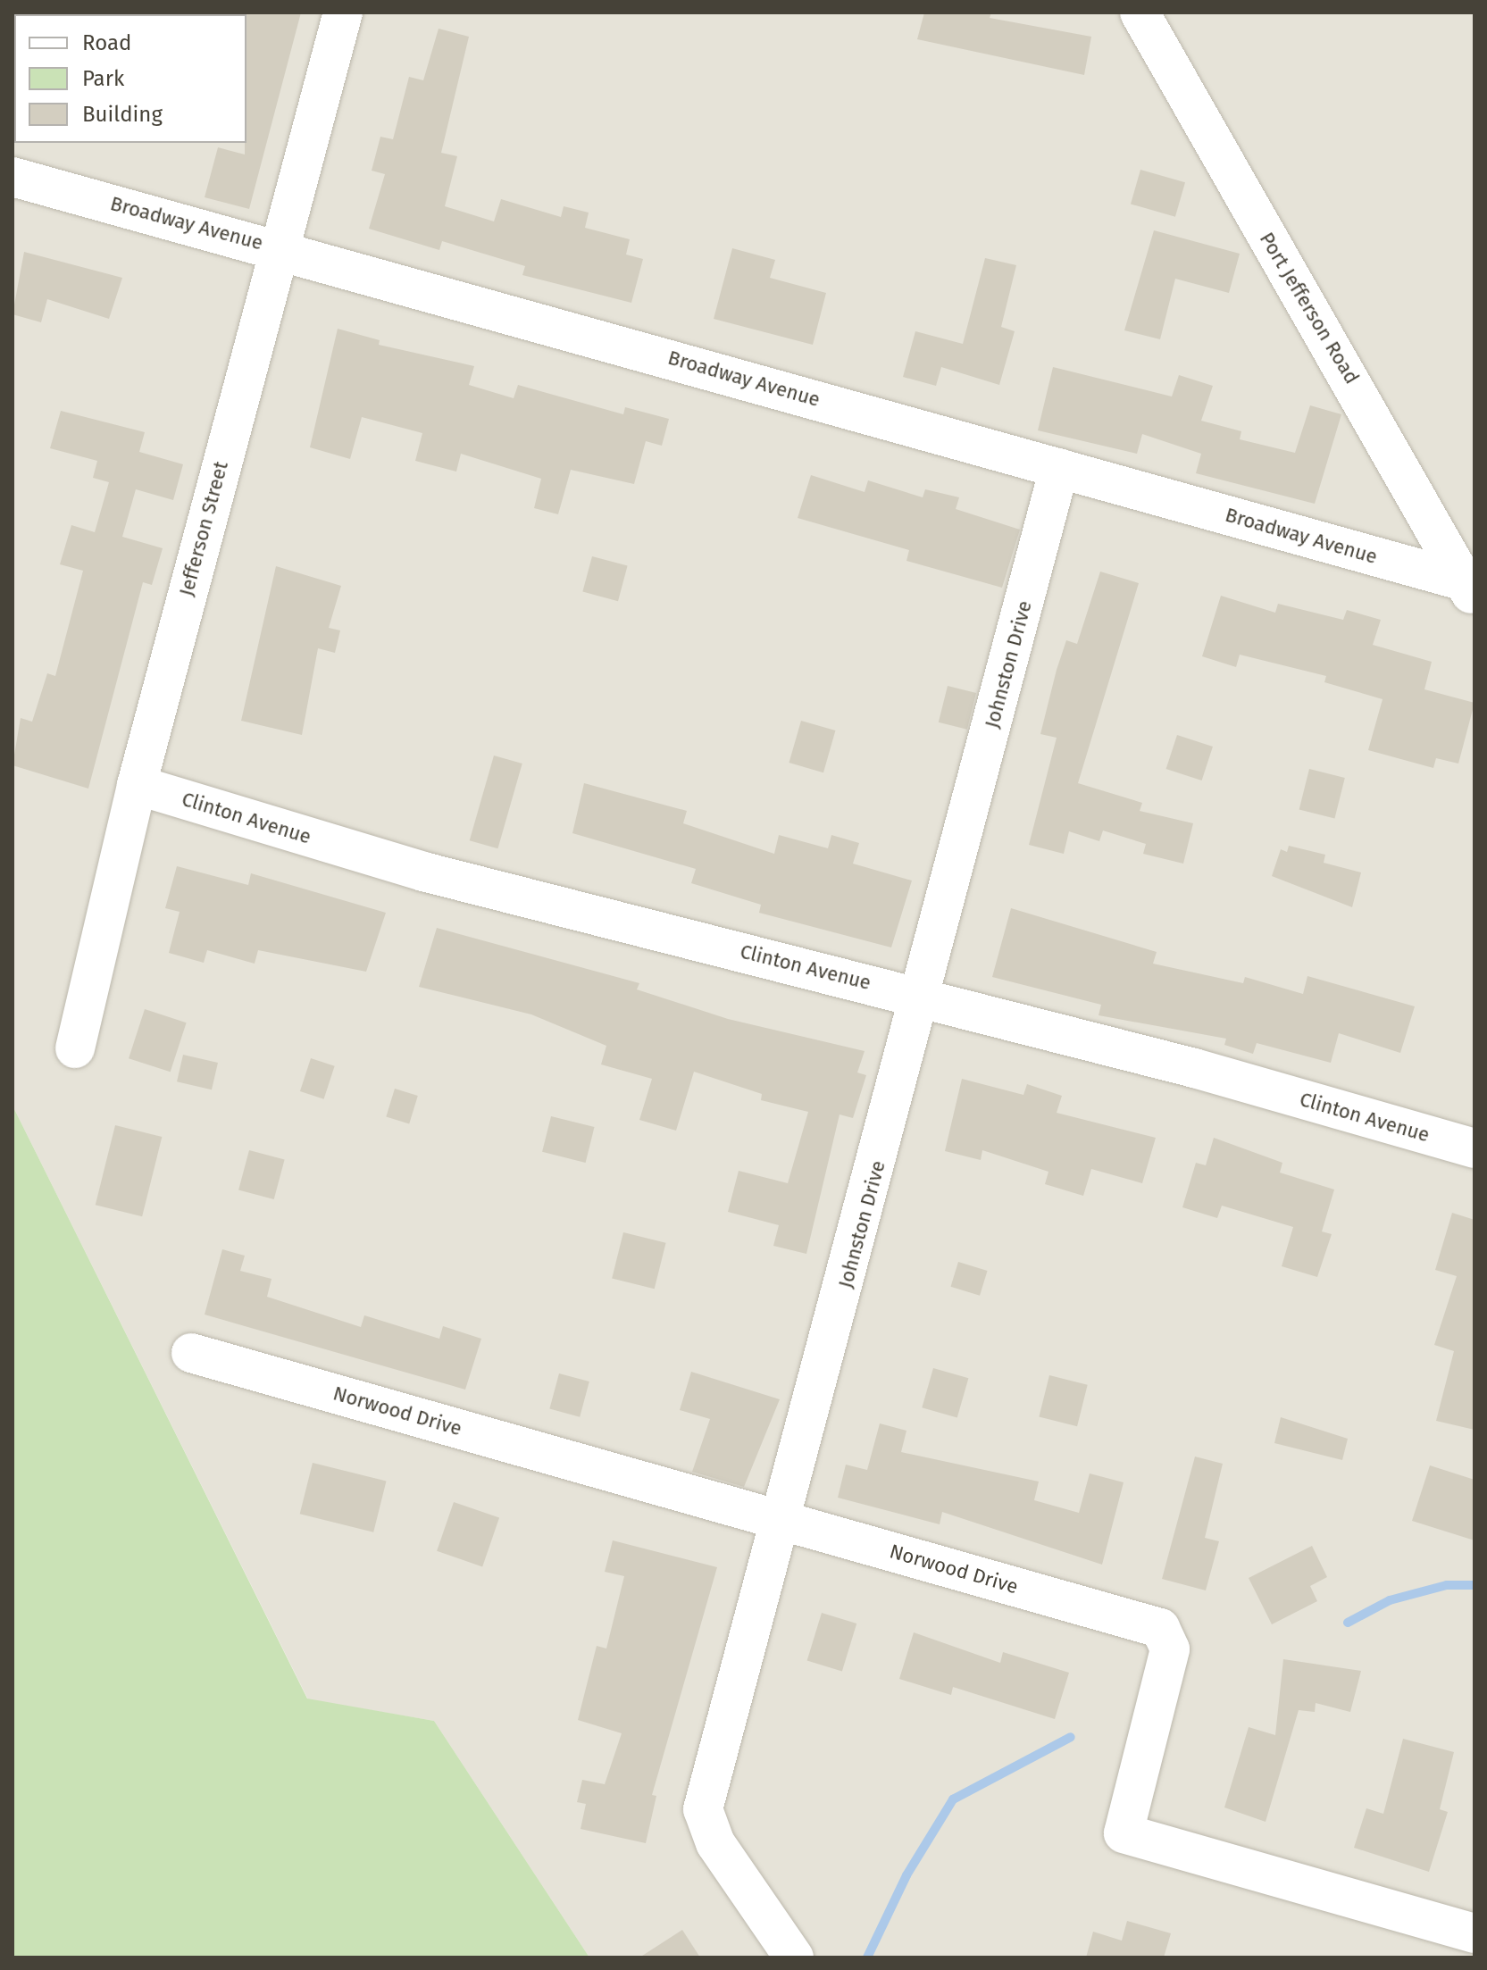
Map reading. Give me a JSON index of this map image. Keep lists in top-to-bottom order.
{
  "streets": {
    "street": [
      "Broadway Avenue",
      "Port Jefferson Road",
      "Jefferson Street",
      "Johnston Drive",
      "Clinton Avenue",
      "Norwood Drive"
    ]
  },
  "crossings": [
    ["Broadway Avenue", "Port Jefferson Road"],
    ["Broadway Avenue", "Jefferson Street"],
    ["Broadway Avenue", "Johnston Drive"],
    ["Jefferson Street", "Clinton Avenue"],
    ["Johnston Drive", "Clinton Avenue"],
    ["Johnston Drive", "Norwood Drive"]
  ],
  "legend": ["Road", "Park", "Building"]
}
